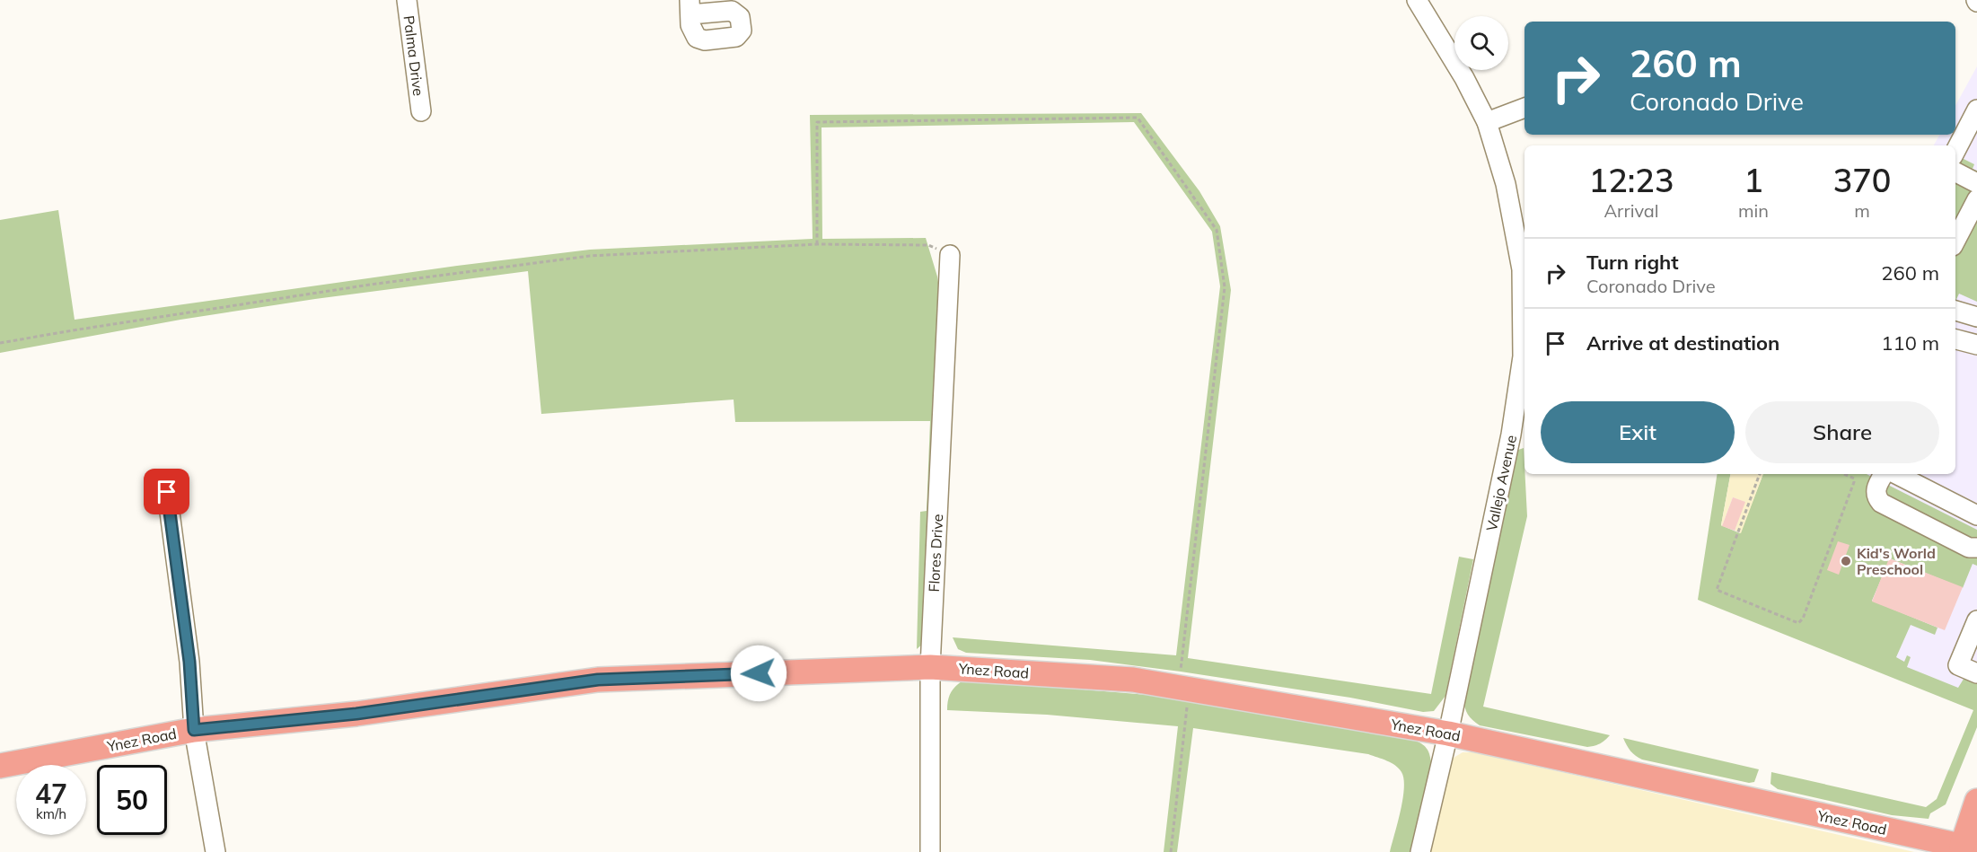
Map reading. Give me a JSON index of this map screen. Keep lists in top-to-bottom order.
{
  "streets": {
    "main road": ["Ynez Road"],
    "street": ["Palma Drive", "Vallejo Avenue", "Flores Drive"]
  },
  "crossings": [
    ["Vallejo Avenue", "Ynez Road"],
    ["Flores Drive", "Ynez Road"]
  ],
  "places": ["Kid's World Preschool"],
  "page": {
    "turn": ["260 m", "Coronado Drive"],
    "eta": [
      "12:23",
      "Arrival",
      "1",
      "min",
      "370",
      "m"
    ],
    "list": [
      {
        "name": "Turn right",
        "note": "Coronado Drive",
        "value": "260 m"
      },
      {
        "name": "Arrive at destination",
        "value": "110 m"
      }
    ],
    "buttons": ["Exit", "Share"],
    "speed": "47 km/h",
    "limit": "50"
  }
}
